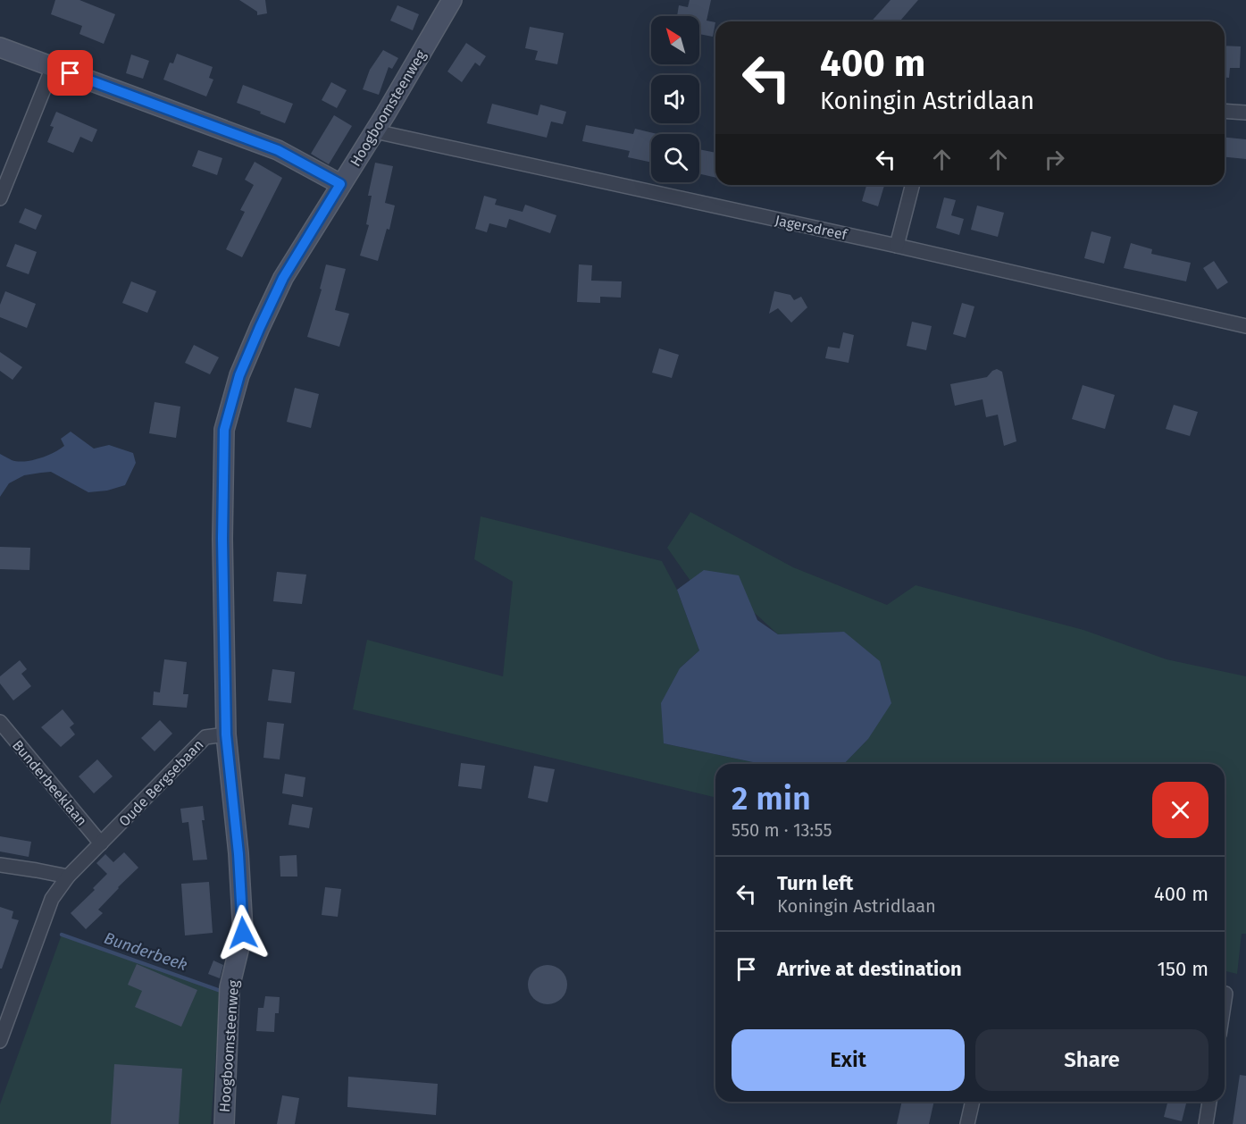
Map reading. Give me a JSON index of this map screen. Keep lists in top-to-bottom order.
{
  "streets": {
    "street": [
      "Hoogboomsteenweg",
      "Jagersdreef",
      "Bunderbeeklaan",
      "Oude Bergsebaan"
    ]
  },
  "crossings": [
    ["Hoogboomsteenweg", "Jagersdreef"],
    ["Hoogboomsteenweg", "Oude Bergsebaan"],
    ["Bunderbeeklaan", "Oude Bergsebaan"]
  ],
  "water": ["Bunderbeek"],
  "north": "top left",
  "page": {
    "turn": ["400 m", "Koningin Astridlaan"],
    "heading": ["2 min", "550 m · 13:55"],
    "list": [
      {
        "name": "Turn left",
        "note": "Koningin Astridlaan",
        "value": "400 m"
      },
      {
        "name": "Arrive at destination",
        "value": "150 m"
      }
    ],
    "buttons": ["Exit", "Share"]
  }
}
